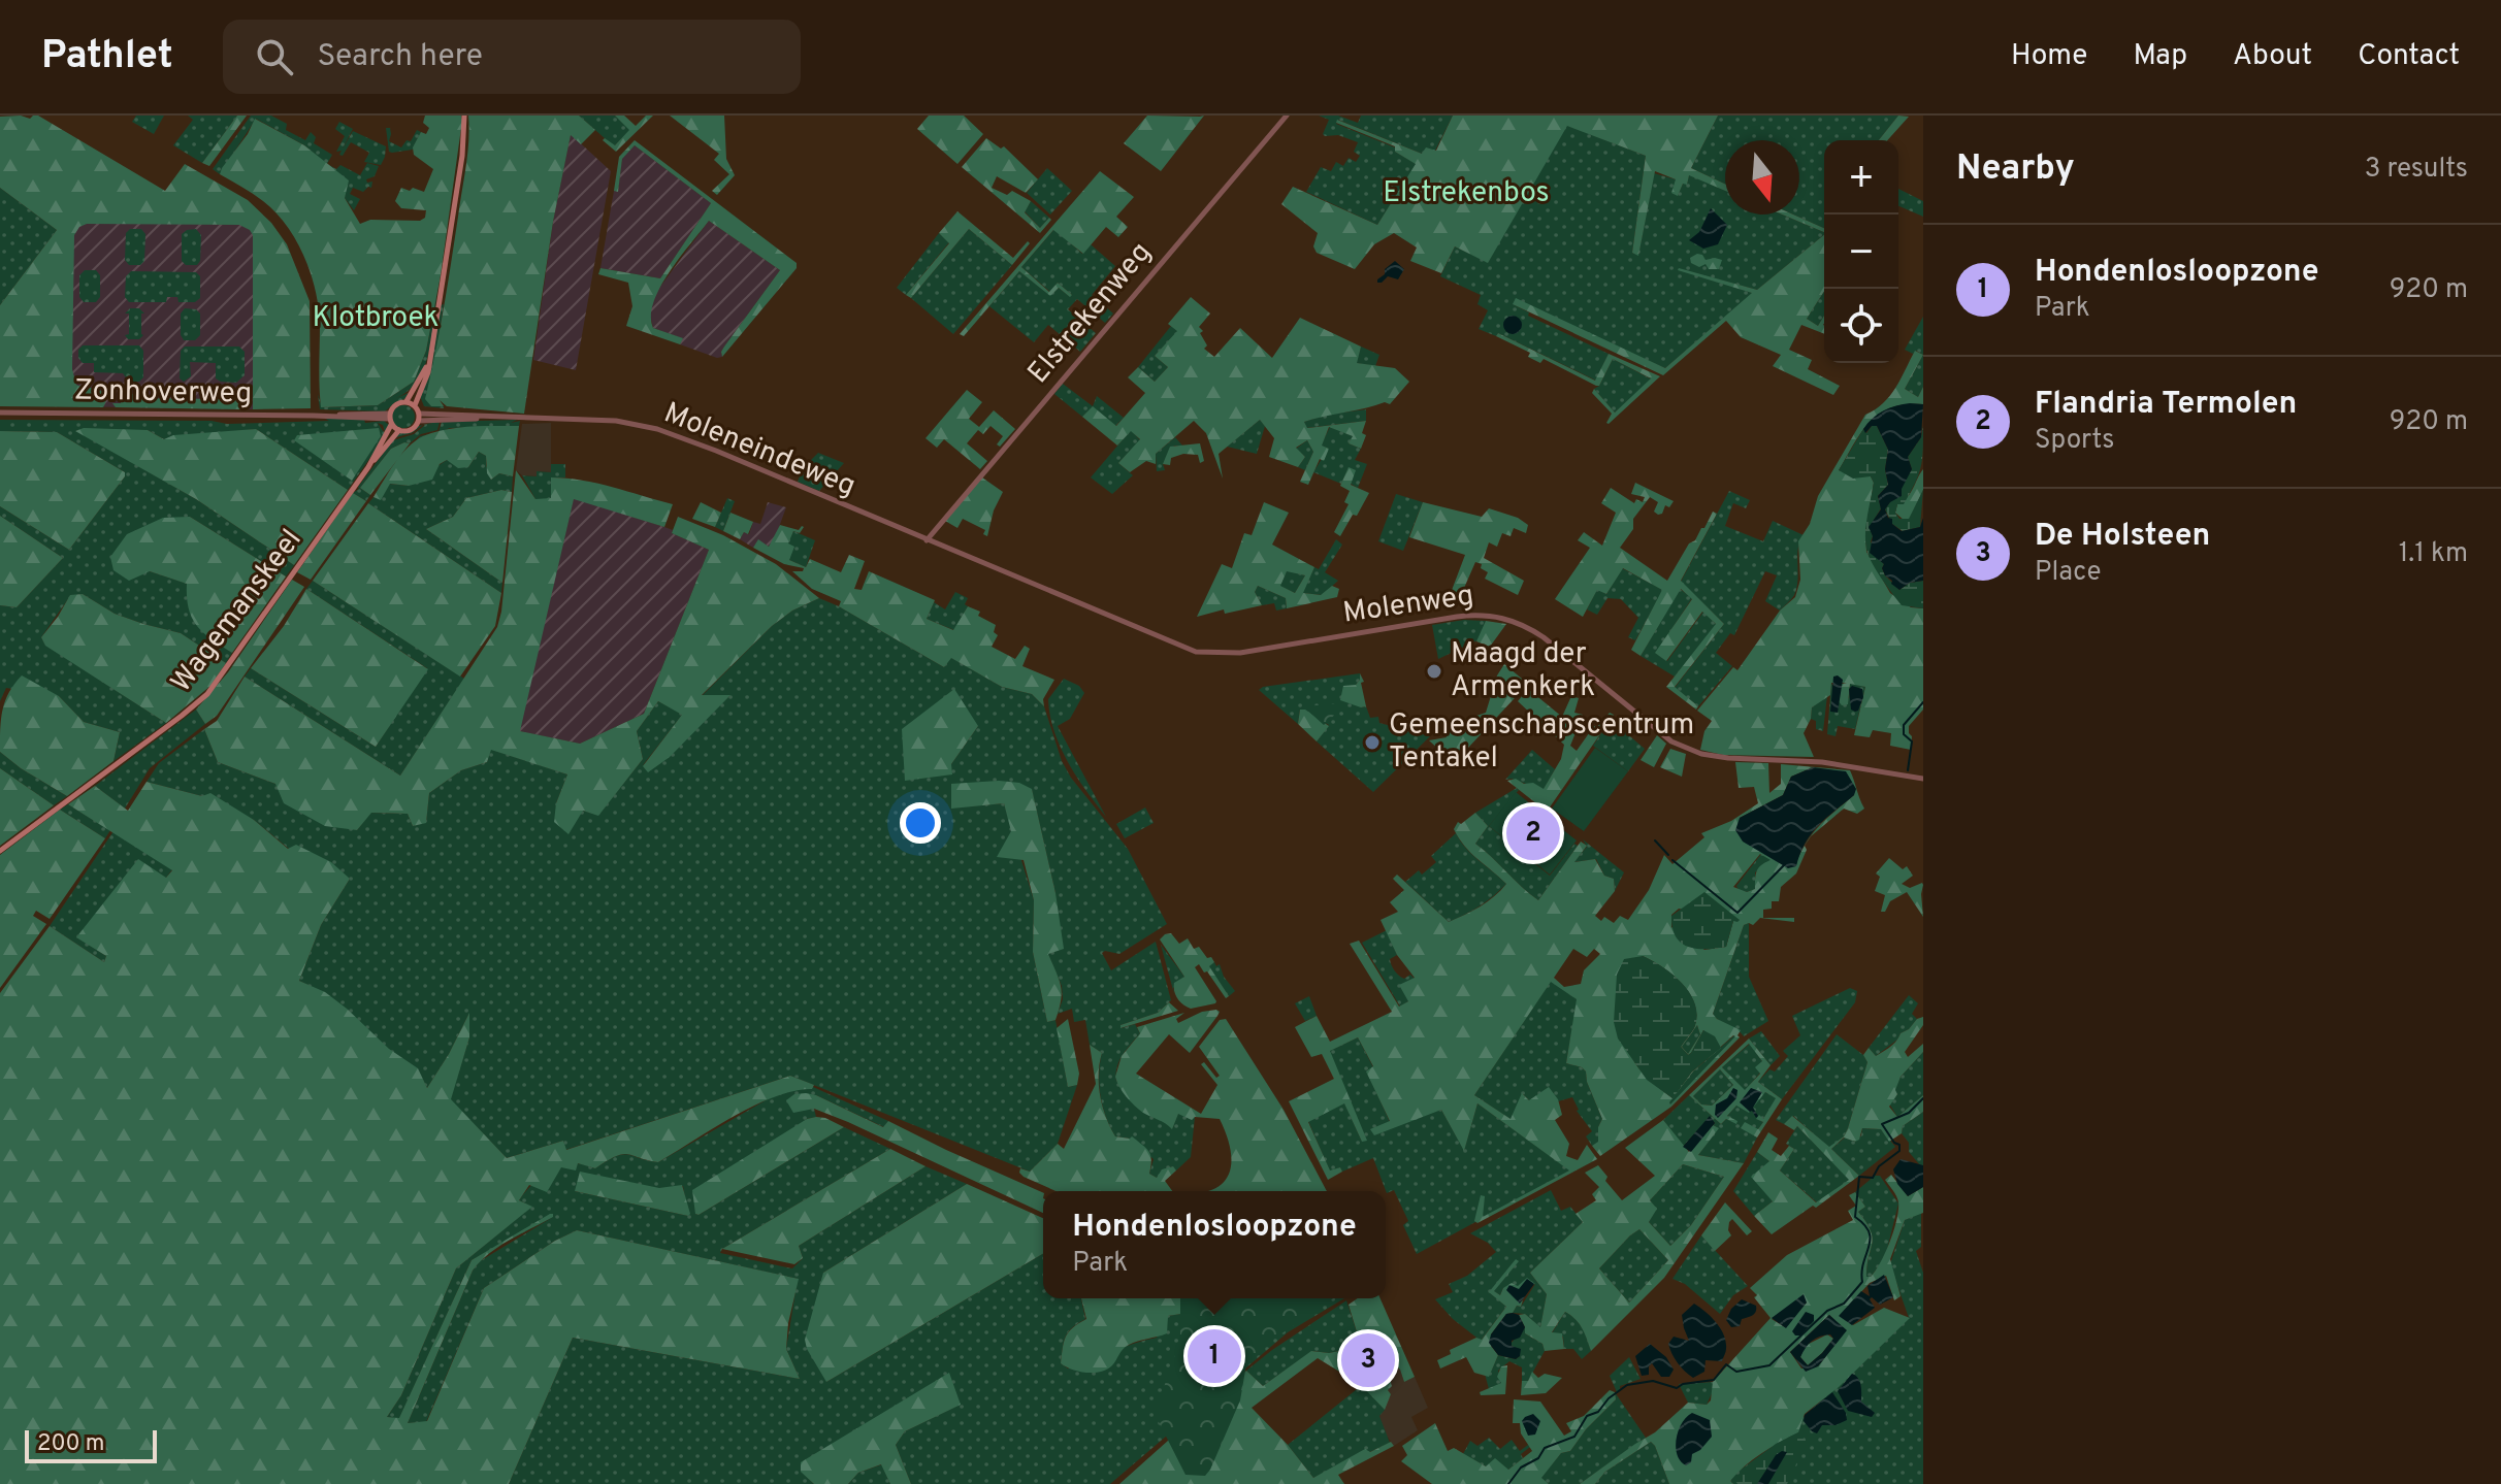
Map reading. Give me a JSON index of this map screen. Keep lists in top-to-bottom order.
{
  "streets": {
    "main road": ["Wagemanskeel"],
    "street": [
      "Elstrekenweg",
      "Zonhoverweg",
      "Moleneindeweg",
      "Molenweg"
    ]
  },
  "crossings": [
    ["Elstrekenweg", "Moleneindeweg"],
    ["Elstrekenweg", "Molenweg"],
    ["Zonhoverweg", "Moleneindeweg"],
    ["Zonhoverweg", "Wagemanskeel"],
    ["Moleneindeweg", "Molenweg"],
    ["Moleneindeweg", "Wagemanskeel"]
  ],
  "parks": ["Elstrekenbos", "Klotbroek"],
  "places": ["Maagd der Armenkerk", "Gemeenschapscentrum Tentakel"],
  "scale_bar": "200 m",
  "north": "bottom",
  "page": {
    "header": "Pathlet",
    "search": "Search here",
    "nav": [
      "Home",
      "Map",
      "About",
      "Contact"
    ],
    "heading": ["Nearby", "3 results"],
    "map_buttons": ["+", "−"],
    "list": [
      {
        "mark": "1",
        "name": "Hondenlosloopzone",
        "note": "Park",
        "value": "920 m"
      },
      {
        "mark": "2",
        "name": "Flandria Termolen",
        "note": "Sports",
        "value": "920 m"
      },
      {
        "mark": "3",
        "name": "De Holsteen",
        "note": "Place",
        "value": "1.1 km"
      }
    ],
    "pins": ["2", "1", "3"],
    "popup": ["Hondenlosloopzone", "Park"],
    "scale": "200 m"
  }
}
